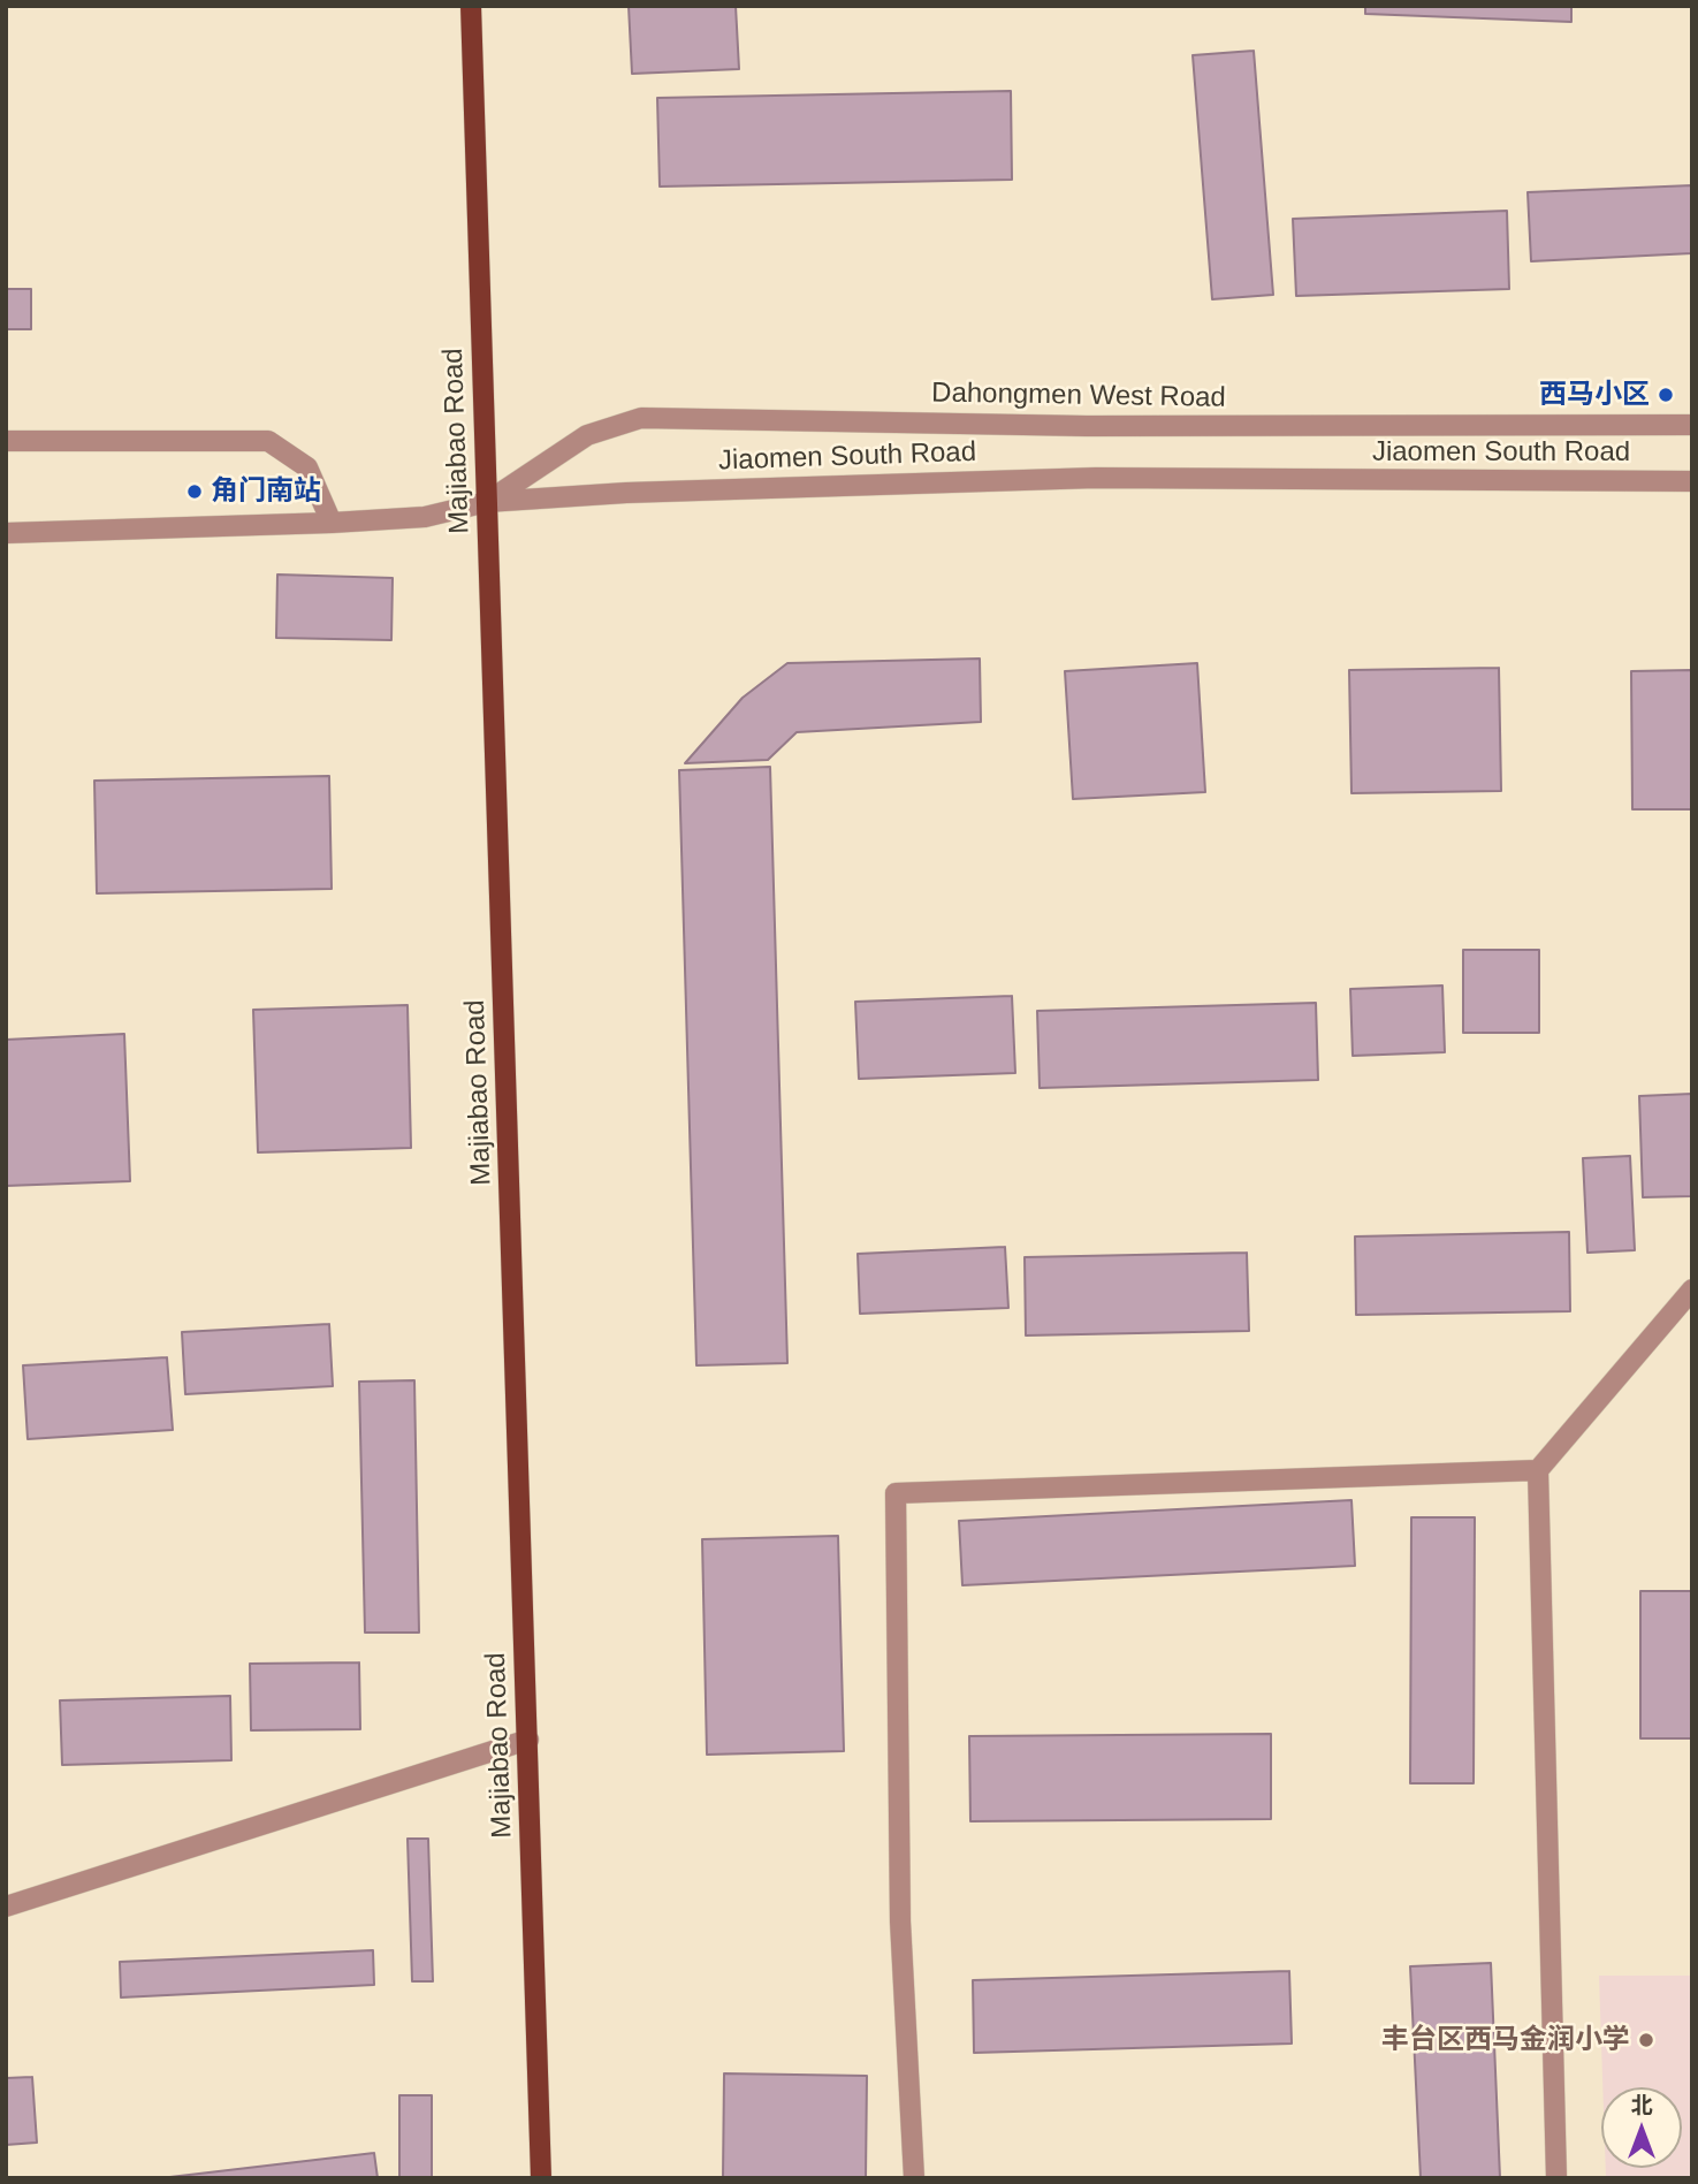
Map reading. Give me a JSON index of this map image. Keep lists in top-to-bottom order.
{
  "streets": {
    "main road": ["Majiabao Road"],
    "street": ["Dahongmen West Road", "Jiaomen South Road"]
  },
  "crossings": [
    ["Dahongmen West Road", "Majiabao Road"],
    ["Dahongmen West Road", "Jiaomen South Road"],
    ["Majiabao Road", "Jiaomen South Road"]
  ],
  "places": ["西马小区", "角门南站", "丰台区西马金润小学"],
  "north": "top"
}
